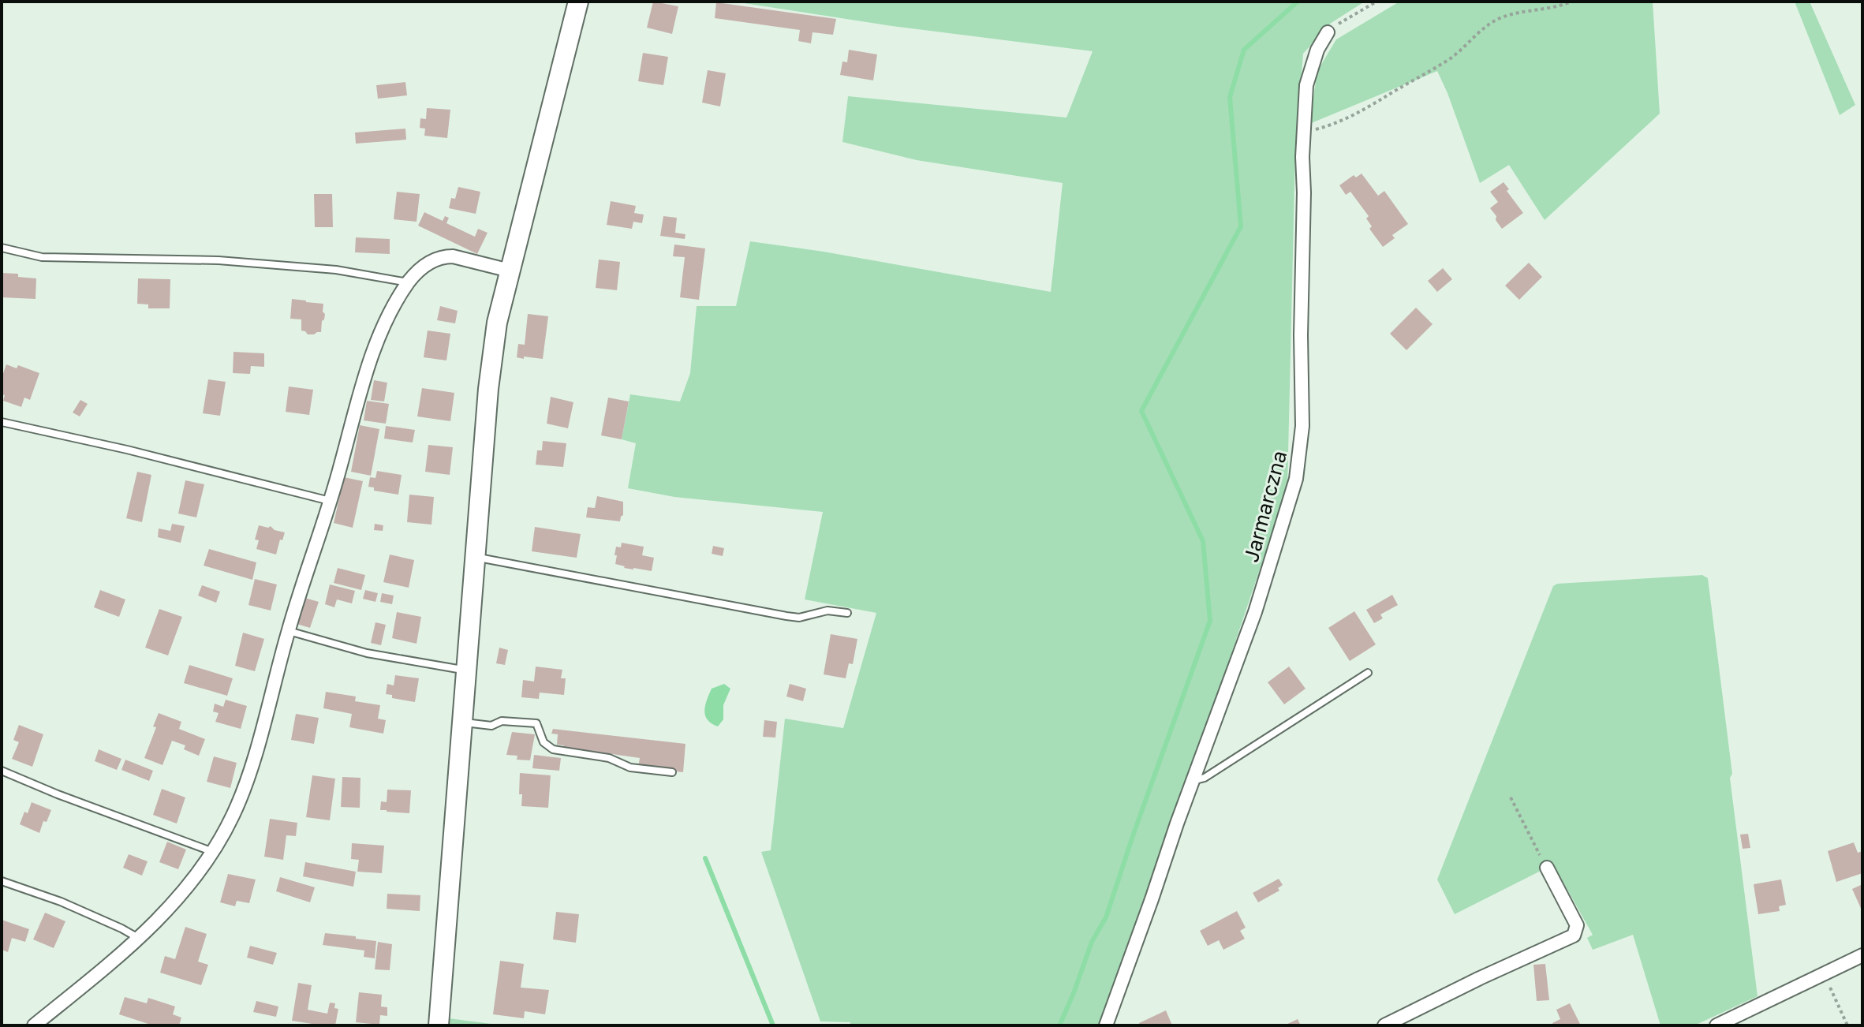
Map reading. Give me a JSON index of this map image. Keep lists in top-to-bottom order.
{
  "streets": {
    "street": ["Jarmarczna"]
  }
}
